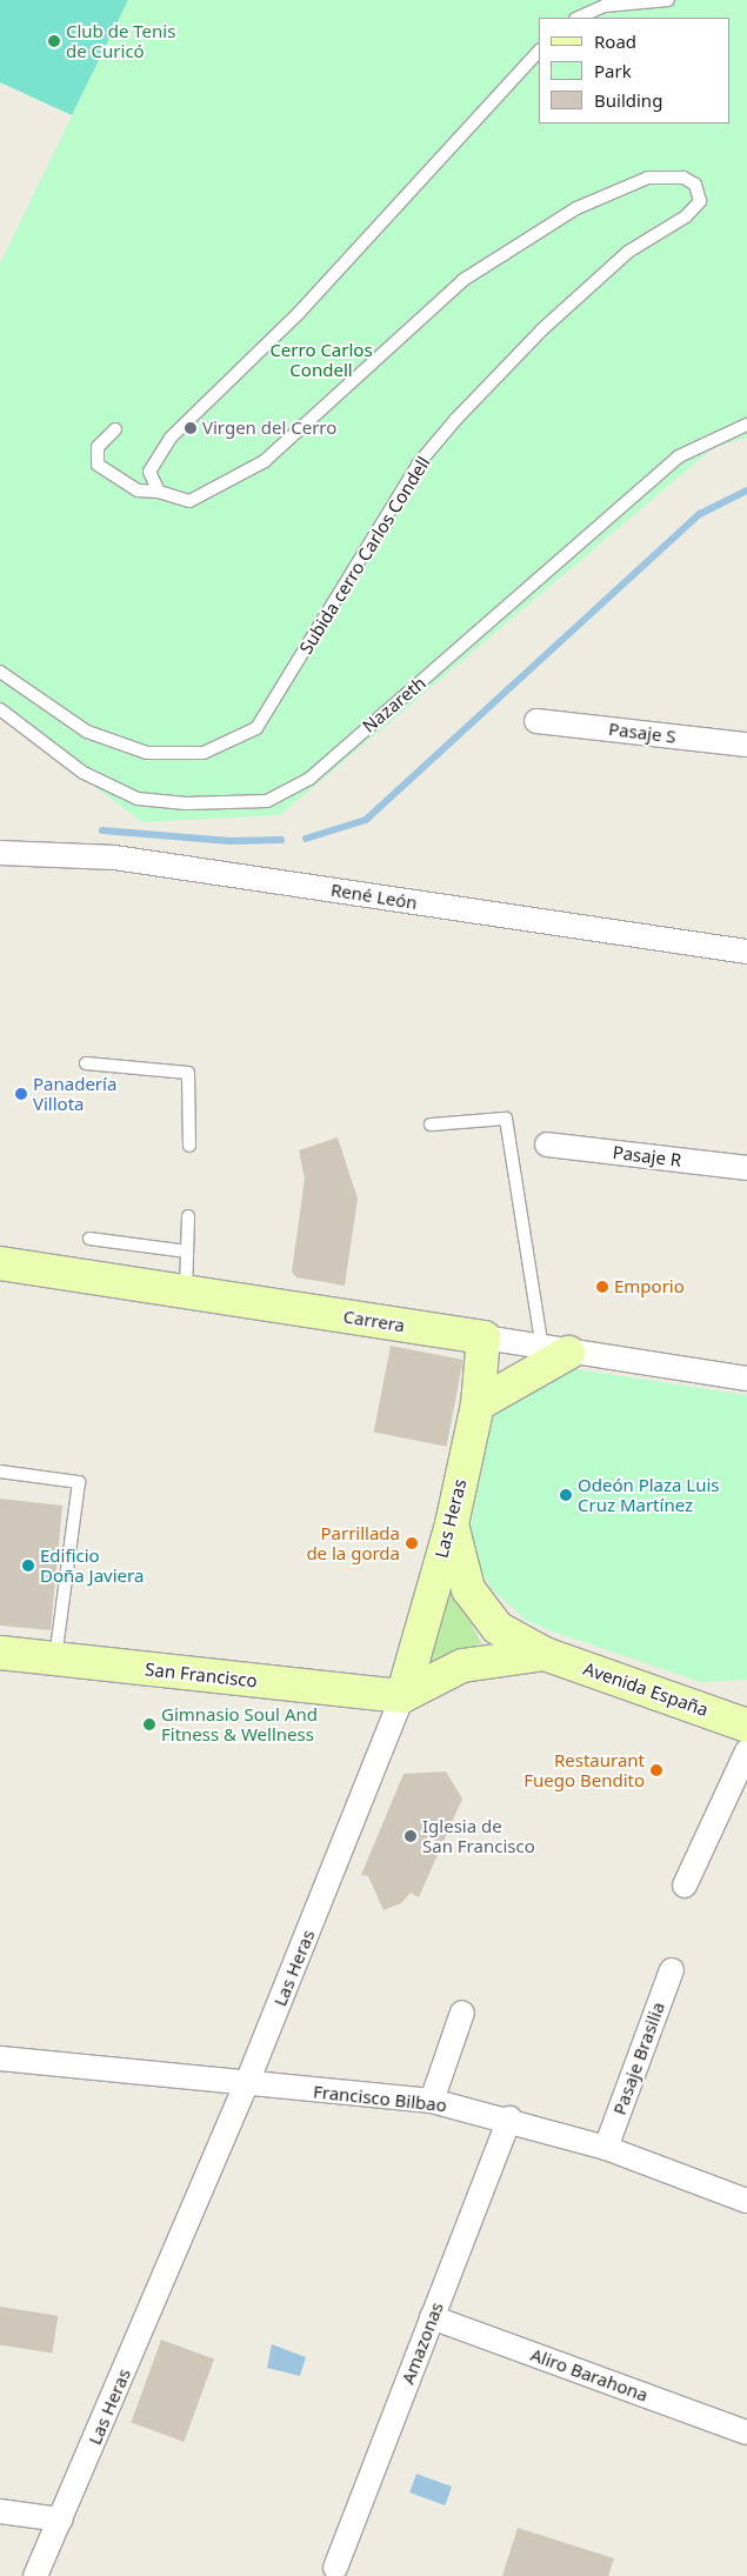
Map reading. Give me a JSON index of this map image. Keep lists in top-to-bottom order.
{
  "streets": {
    "main road": [
      "Carrera",
      "Las Heras",
      "San Francisco",
      "Avenida España"
    ],
    "street": [
      "Pasaje S",
      "René León",
      "Pasaje R",
      "Pasaje Brasilia",
      "Francisco Bilbao",
      "Amazonas",
      "Aliro Barahona"
    ],
    "lane": ["Subida cerro Carlos Condell", "Nazareth"]
  },
  "crossings": [
    ["Carrera", "Las Heras"],
    ["Las Heras", "San Francisco"],
    ["Las Heras", "Avenida España"],
    ["Las Heras", "Francisco Bilbao"],
    ["San Francisco", "Avenida España"],
    ["Pasaje Brasilia", "Francisco Bilbao"],
    ["Francisco Bilbao", "Amazonas"],
    ["Amazonas", "Aliro Barahona"]
  ],
  "parks": ["Cerro Carlos Condell"],
  "places": [
    "Club de Tenis de Curicó",
    "Virgen del Cerro",
    "Panadería Villota",
    "Emporio",
    "Odeón Plaza Luis Cruz Martínez",
    "Parrillada de la gorda",
    "Edificio Doña Javiera",
    "Gimnasio Soul And Fitness & Wellness",
    "Restaurant Fuego Bendito",
    "Iglesia de San Francisco"
  ],
  "legend": ["Road", "Park", "Building"]
}
